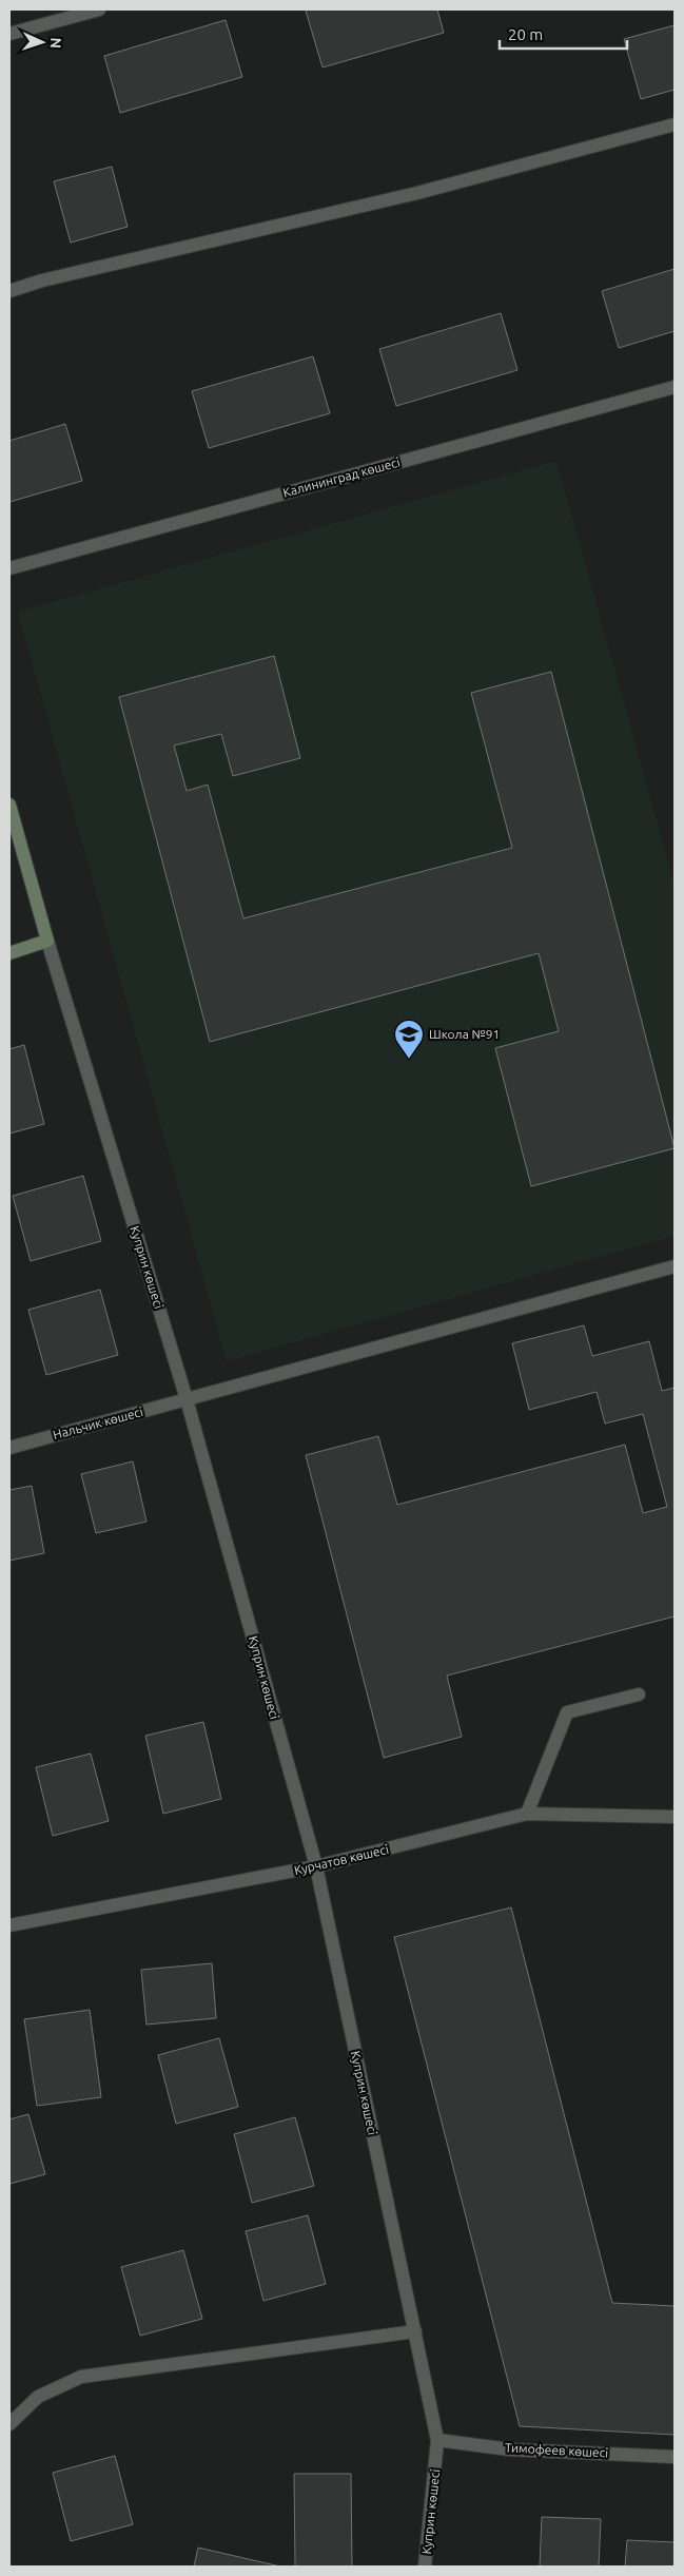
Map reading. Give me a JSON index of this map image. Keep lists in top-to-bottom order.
{
  "streets": {
    "street": [
      "Калининград көшесі",
      "Куприн көшесі",
      "Нальчик көшесі",
      "Курчатов көшесі",
      "Тимофеев көшесі"
    ]
  },
  "crossings": [
    ["Куприн көшесі", "Нальчик көшесі"],
    ["Куприн көшесі", "Курчатов көшесі"],
    ["Куприн көшесі", "Тимофеев көшесі"]
  ],
  "places": {
    "school or university": ["Школа №91"]
  },
  "scale_bar": "20 m",
  "north": "right"
}
